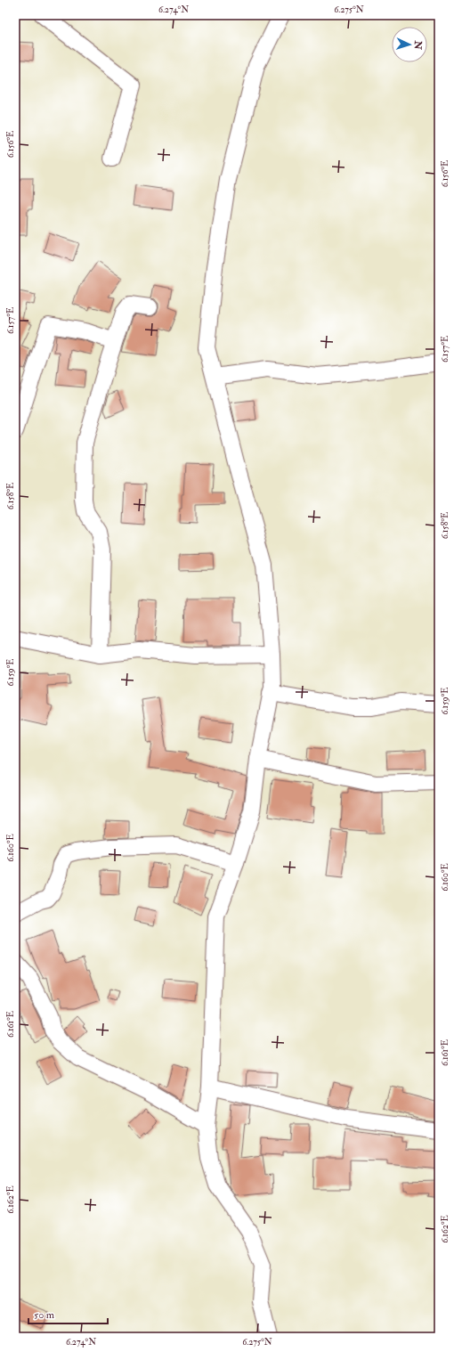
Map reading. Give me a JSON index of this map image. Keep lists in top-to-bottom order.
{
  "scale_bar": "50 m",
  "north": "right",
  "coordinates": [
    "6.274°N",
    "6.275°N",
    "6.156°E",
    "6.157°E",
    "6.158°E",
    "6.159°E",
    "6.160°E",
    "6.161°E",
    "6.162°E"
  ]
}
